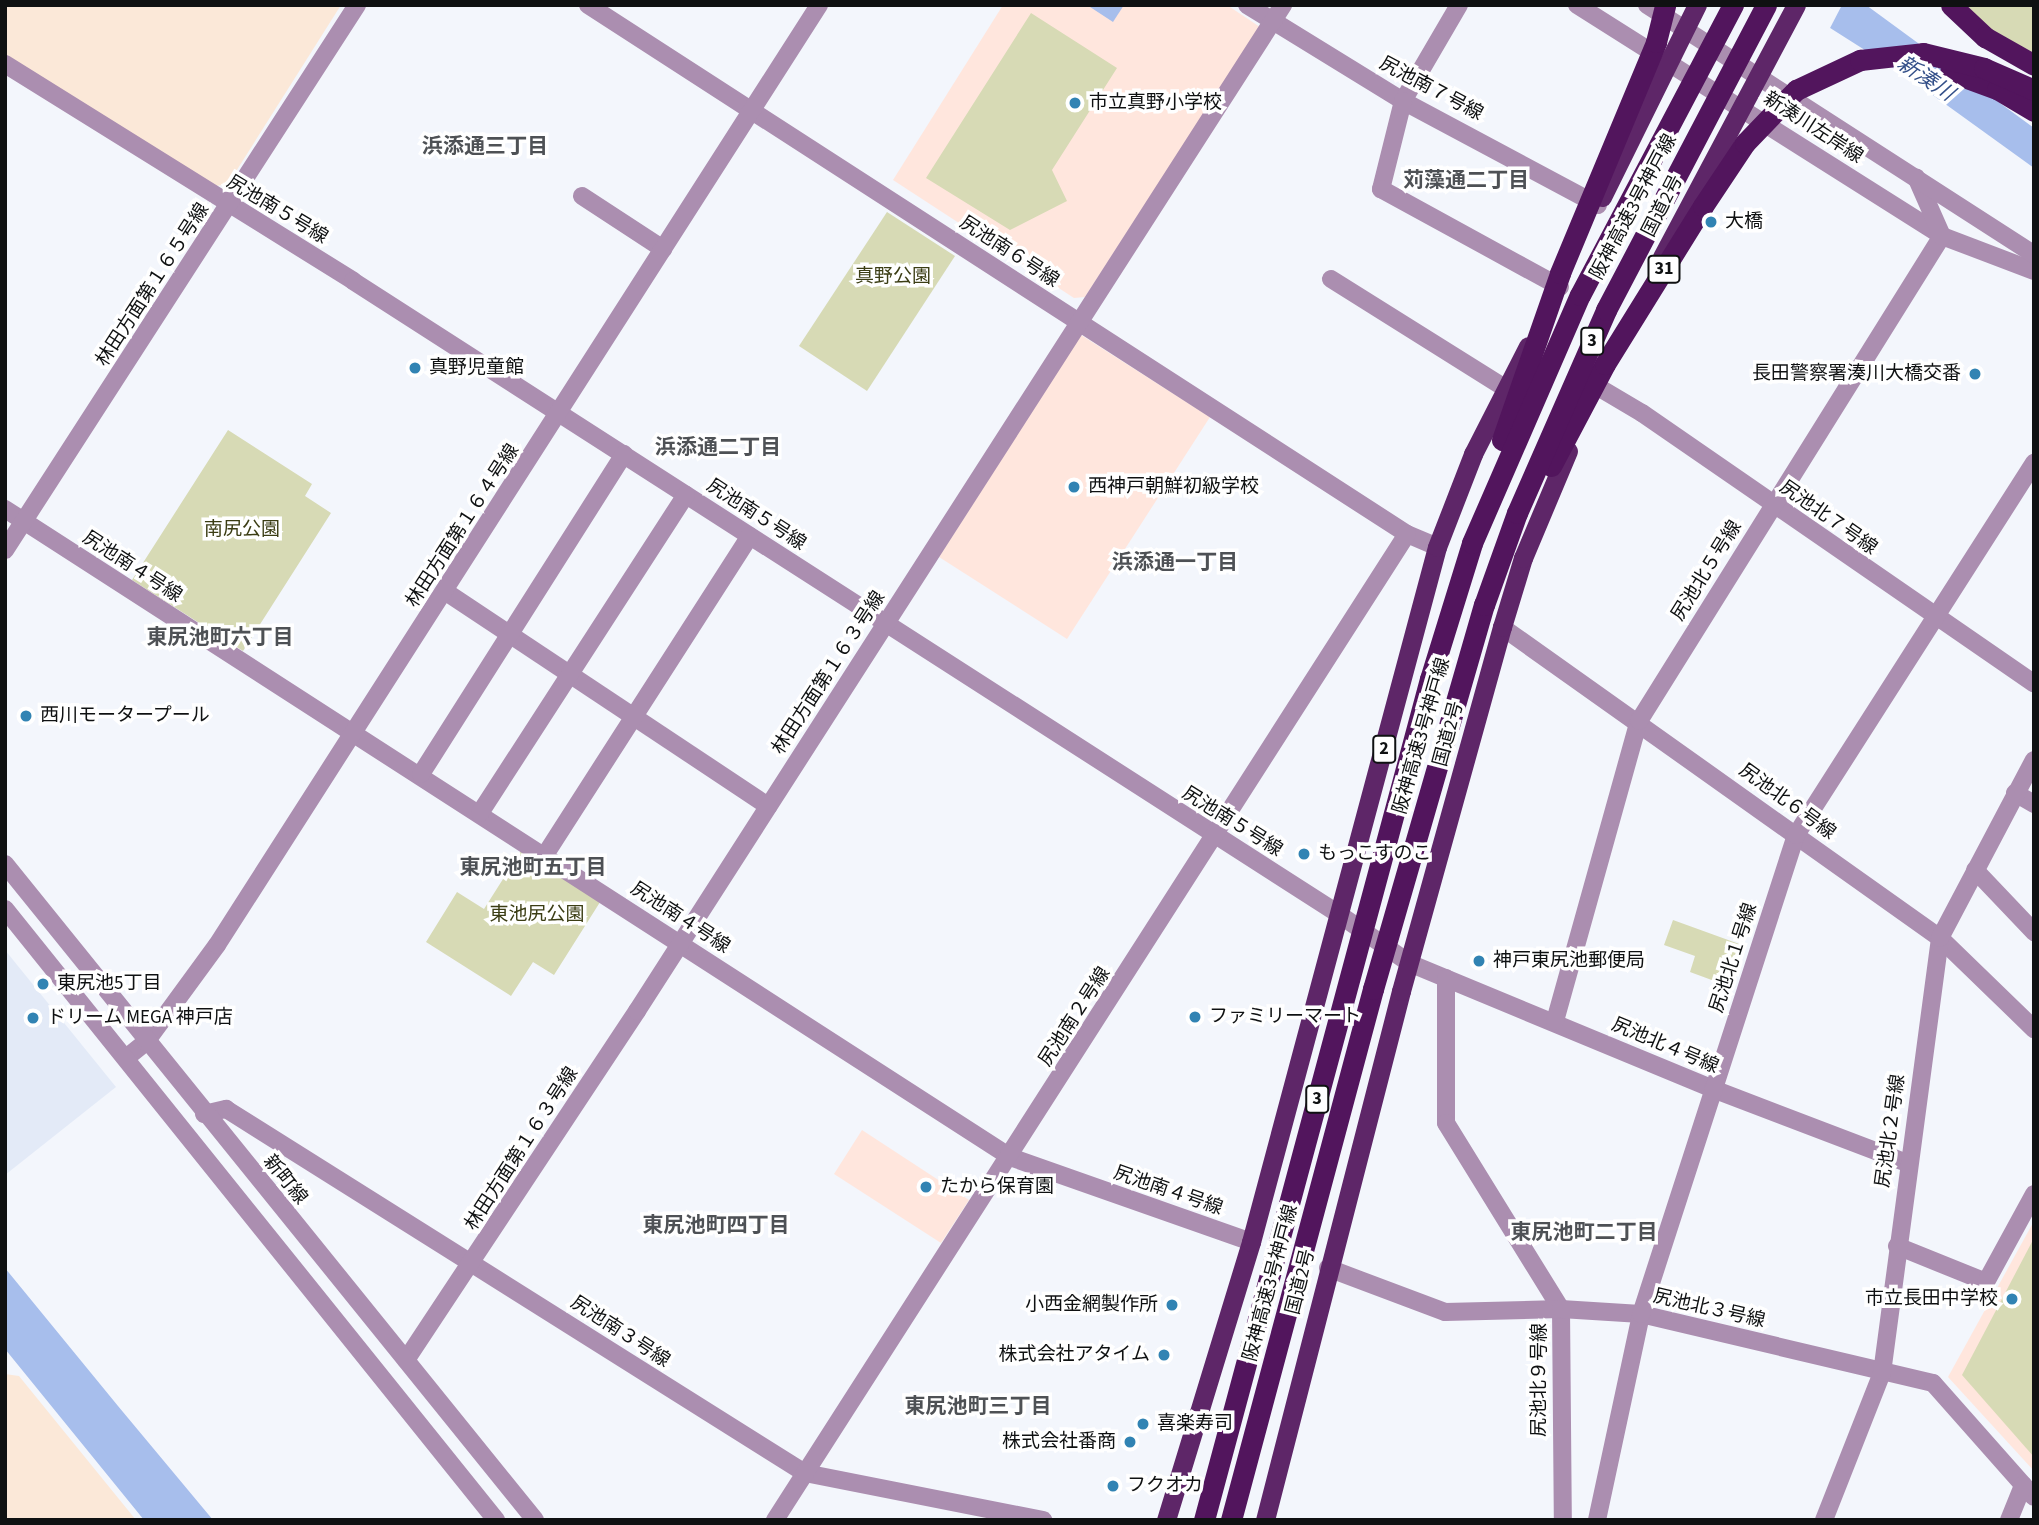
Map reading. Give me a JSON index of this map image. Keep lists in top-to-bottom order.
{
  "streets": {
    "highway": [
      "国道2号",
      "阪神高速3号神戸線",
      "31",
      "3",
      "2"
    ],
    "street": [
      "尻池南７号線",
      "新湊川左岸線",
      "尻池南５号線",
      "尻池南６号線",
      "林田方面第１６５号線",
      "尻池北７号線",
      "林田方面第１６４号線",
      "尻池南４号線",
      "尻池北５号線",
      "林田方面第１６３号線",
      "尻池北６号線",
      "尻池北１号線",
      "尻池南２号線",
      "尻池北４号線",
      "尻池北２号線",
      "新町線",
      "尻池北３号線",
      "尻池南３号線",
      "尻池北９号線"
    ]
  },
  "crossings": [
    ["尻池南７号線", "林田方面第１６３号線"],
    ["尻池南７号線", "2"],
    ["新湊川左岸線", "国道2号"],
    ["新湊川左岸線", "尻池北５号線"],
    ["新湊川左岸線", "2"],
    ["国道2号", "尻池南５号線"],
    ["国道2号", "尻池北７号線"],
    ["国道2号", "尻池北６号線"],
    ["国道2号", "尻池北４号線"],
    ["国道2号", "尻池北３号線"],
    ["阪神高速3号神戸線", "31"],
    ["尻池南５号線", "林田方面第１６５号線"],
    ["尻池南５号線", "林田方面第１６４号線"],
    ["尻池南５号線", "林田方面第１６３号線"],
    ["尻池南５号線", "2"],
    ["尻池南５号線", "尻池南２号線"],
    ["尻池南５号線", "尻池北４号線"],
    ["尻池南６号線", "林田方面第１６４号線"],
    ["尻池南６号線", "林田方面第１６３号線"],
    ["尻池南６号線", "2"],
    ["尻池南６号線", "尻池南２号線"],
    ["林田方面第１６５号線", "尻池南４号線"],
    ["尻池北７号線", "尻池北５号線"],
    ["尻池北７号線", "尻池北１号線"],
    ["林田方面第１６４号線", "尻池南４号線"],
    ["林田方面第１６４号線", "新町線"],
    ["尻池南４号線", "林田方面第１６３号線"],
    ["尻池南４号線", "2"],
    ["尻池南４号線", "尻池南２号線"],
    ["尻池北５号線", "尻池北６号線"],
    ["尻池北５号線", "尻池北４号線"],
    ["林田方面第１６３号線", "新町線"],
    ["林田方面第１６３号線", "尻池南３号線"],
    ["尻池北６号線", "尻池北１号線"],
    ["尻池北６号線", "尻池北２号線"],
    ["尻池北１号線", "尻池北４号線"],
    ["尻池北１号線", "尻池北３号線"],
    ["尻池南２号線", "尻池南３号線"],
    ["尻池北４号線", "尻池北２号線"],
    ["尻池北４号線", "尻池北９号線"],
    ["尻池北２号線", "尻池北３号線"],
    ["新町線", "尻池南３号線"],
    ["尻池北３号線", "尻池北９号線"]
  ],
  "districts": [
    "浜添通三丁目",
    "苅藻通二丁目",
    "浜添通二丁目",
    "浜添通一丁目",
    "東尻池町六丁目",
    "東尻池町五丁目",
    "東尻池町四丁目",
    "東尻池町二丁目",
    "東尻池町三丁目"
  ],
  "water": ["新湊川"],
  "parks": ["真野公園", "南尻公園", "東池尻公園"],
  "places": [
    "市立真野小学校",
    "大橋",
    "真野児童館",
    "長田警察署湊川大橋交番",
    "西神戸朝鮮初級学校",
    "西川モータープール",
    "もっこすのこ",
    "神戸東尻池郵便局",
    "東尻池5丁目",
    "ファミリーマート",
    "ドリーム MEGA 神戸店",
    "たから保育園",
    "市立長田中学校",
    "小西金網製作所",
    "株式会社アタイム",
    "喜楽寿司",
    "株式会社番商",
    "フクオカ"
  ]
}
